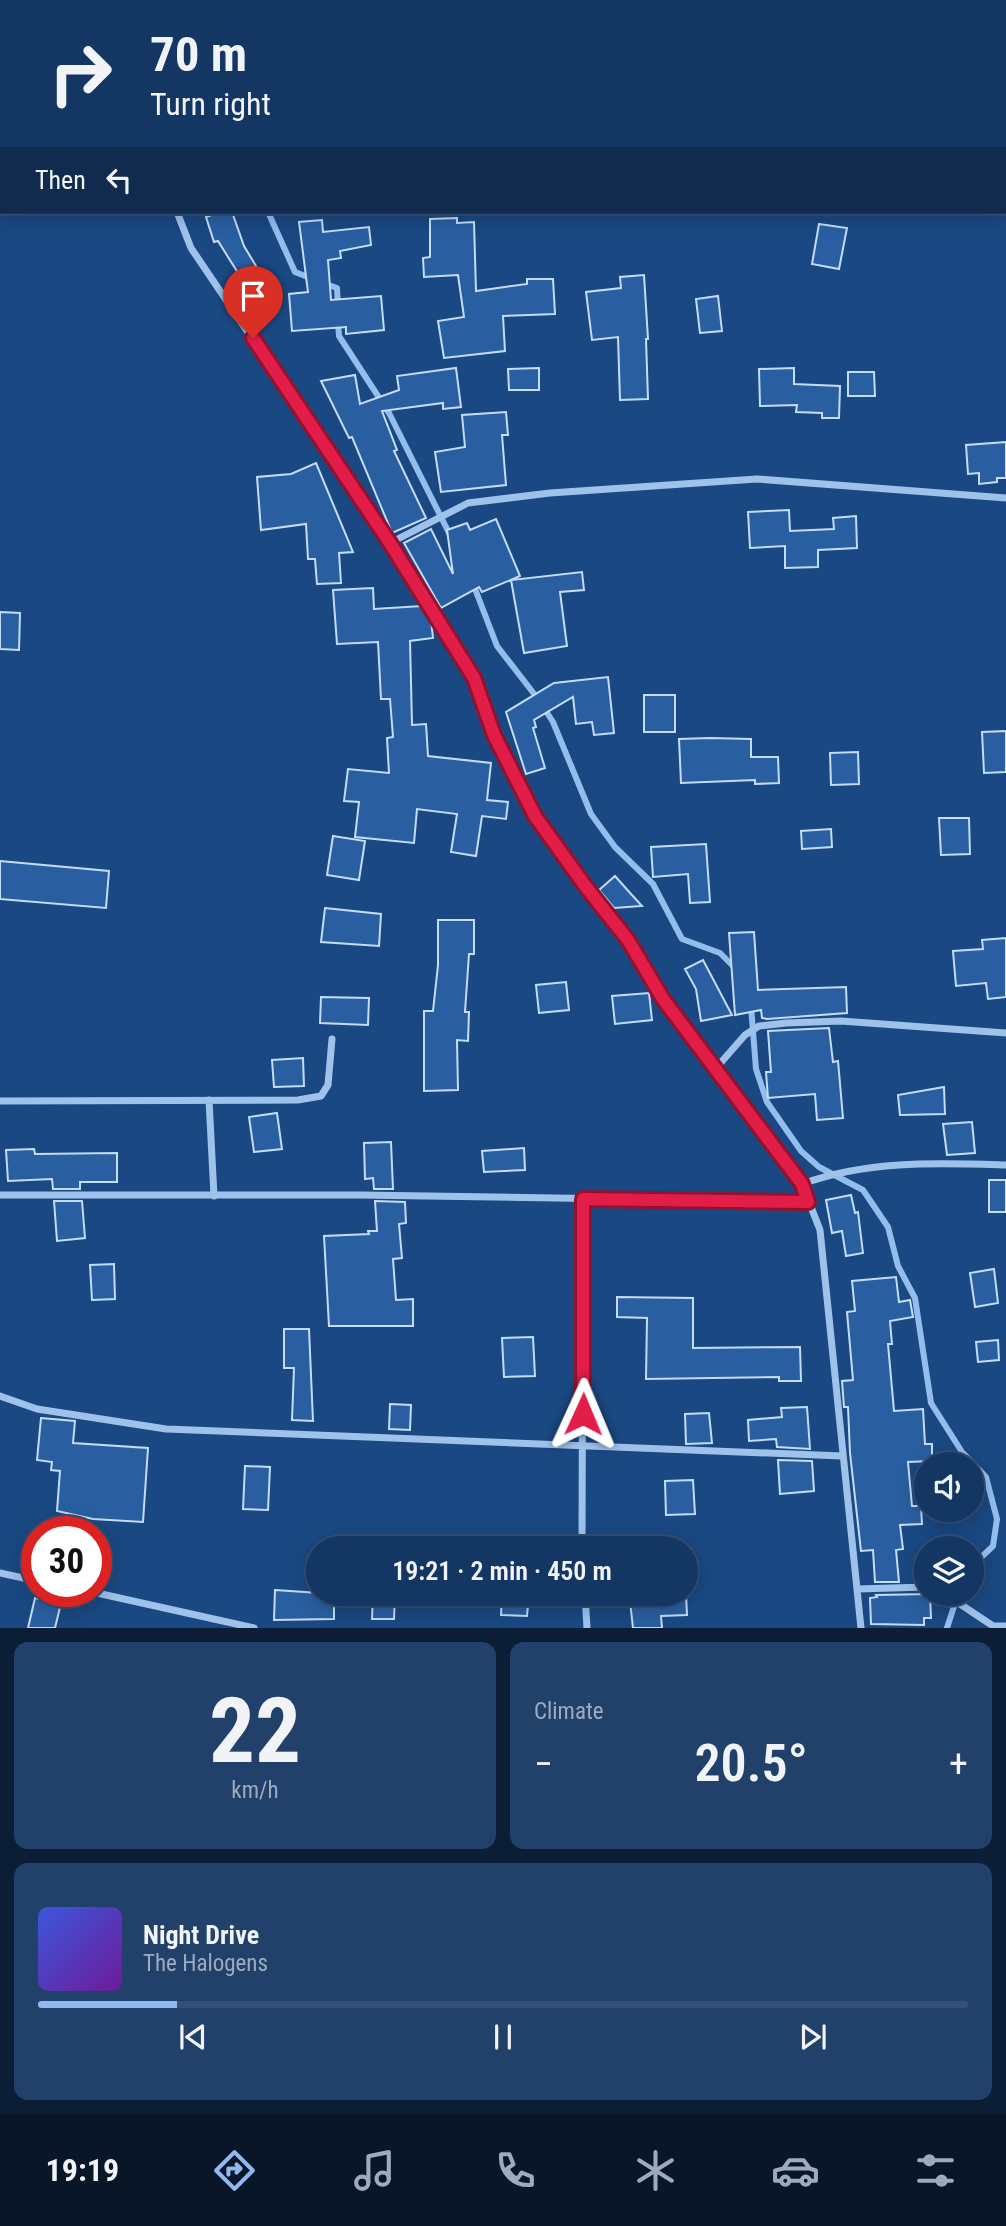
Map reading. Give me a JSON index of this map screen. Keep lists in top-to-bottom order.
{
  "page": {
    "turn": ["70 m", "Turn right"],
    "then": "Then",
    "limit": "30",
    "trip": "19:21 · 2 min · 450 m",
    "tile": [
      ["22", "km/h"],
      "Climate"
    ],
    "heat": ["−", "20.5°", "+"],
    "song": ["Night Drive", "The Halogens"],
    "tabs": "19:19"
  }
}
